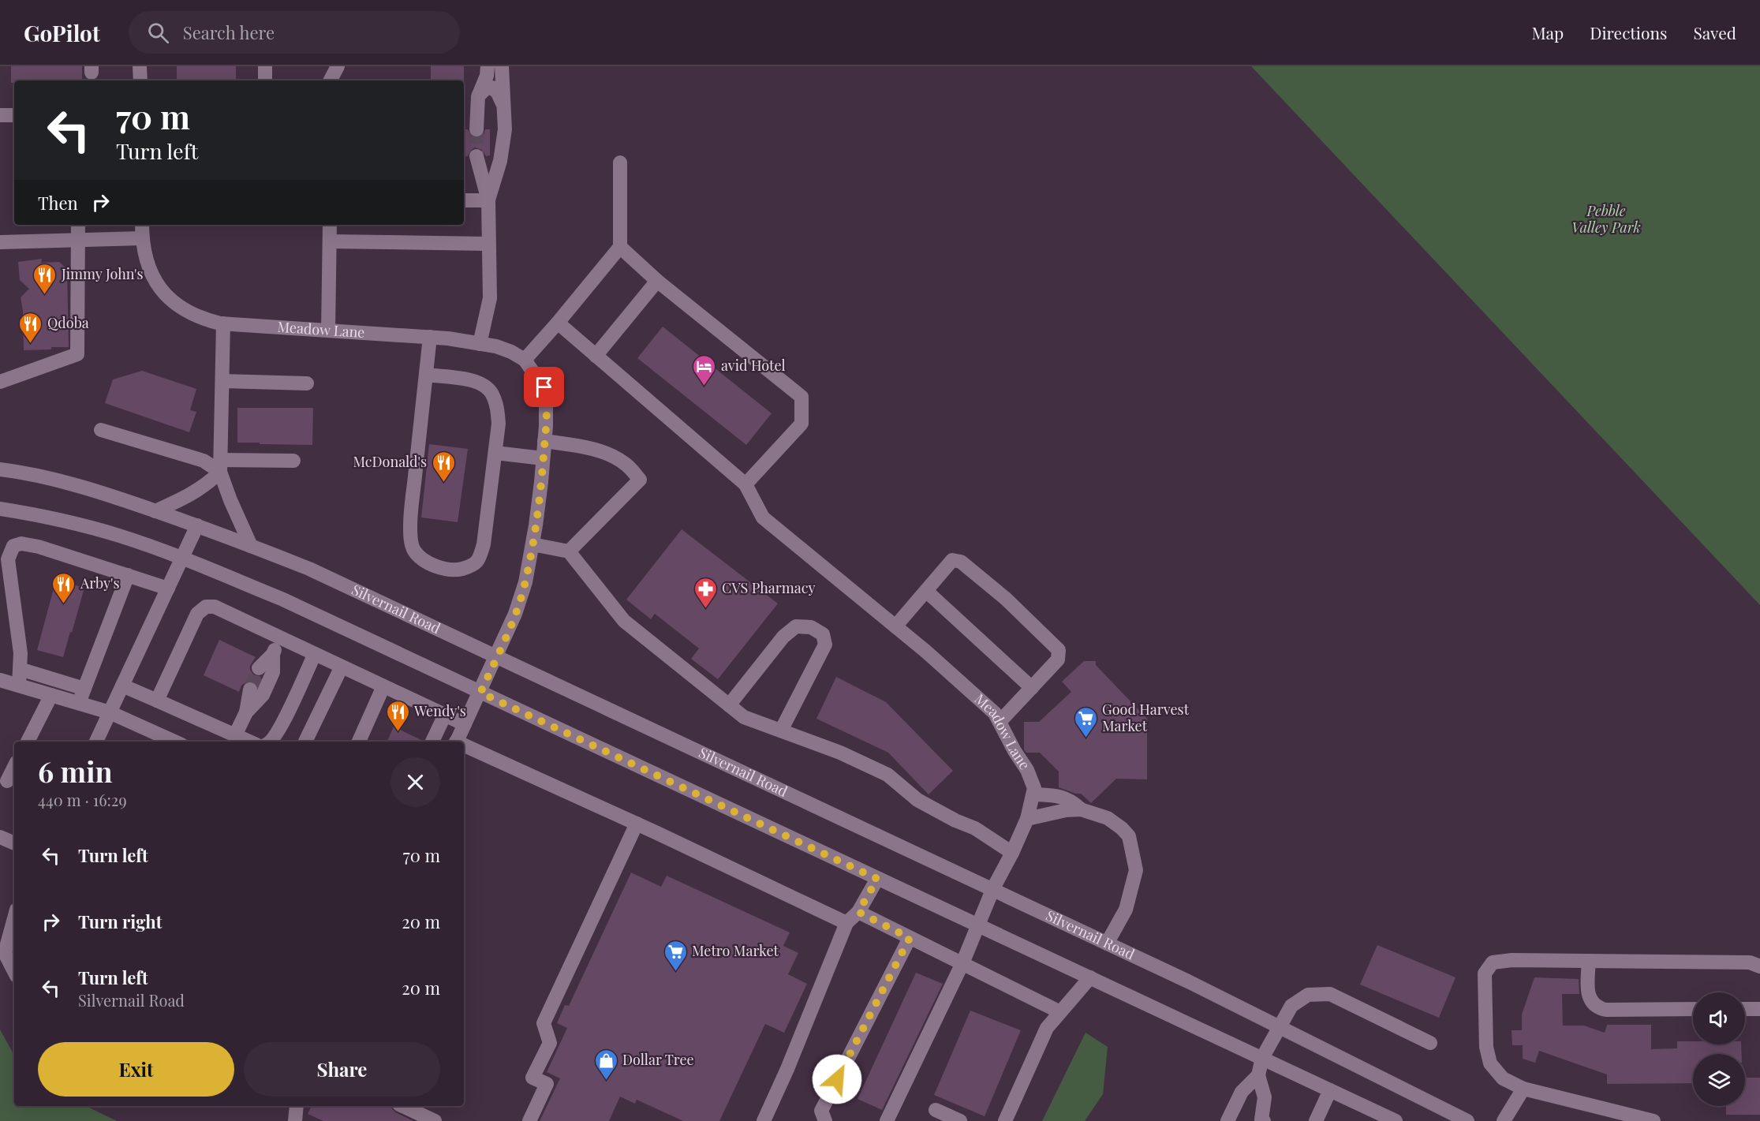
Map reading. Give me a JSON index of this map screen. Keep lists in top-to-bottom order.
{
  "streets": {
    "street": ["Meadow Lane", "Silvernail Road"]
  },
  "crossings": [
    ["Meadow Lane", "Silvernail Road"]
  ],
  "parks": ["Pebble Valley Park"],
  "places": {
    "restaurant": [
      "Jimmy John's",
      "Qdoba",
      "McDonald's",
      "Arby's",
      "Wendy's"
    ],
    "hotel": ["avid Hotel"],
    "pharmacy": ["CVS Pharmacy"],
    "supermarket": ["Good Harvest Market", "Metro Market"],
    "shop": ["Dollar Tree"]
  },
  "page": {
    "header": "GoPilot",
    "search": "Search here",
    "nav": ["Map", "Directions", "Saved"],
    "turn": ["70 m", "Turn left"],
    "then": "Then",
    "heading": ["6 min", "440 m · 16:29"],
    "list": [
      {
        "name": "Turn left",
        "value": "70 m"
      },
      {
        "name": "Turn right",
        "value": "20 m"
      },
      {
        "name": "Turn left",
        "note": "Silvernail Road",
        "value": "20 m"
      }
    ],
    "buttons": ["Exit", "Share"]
  }
}
